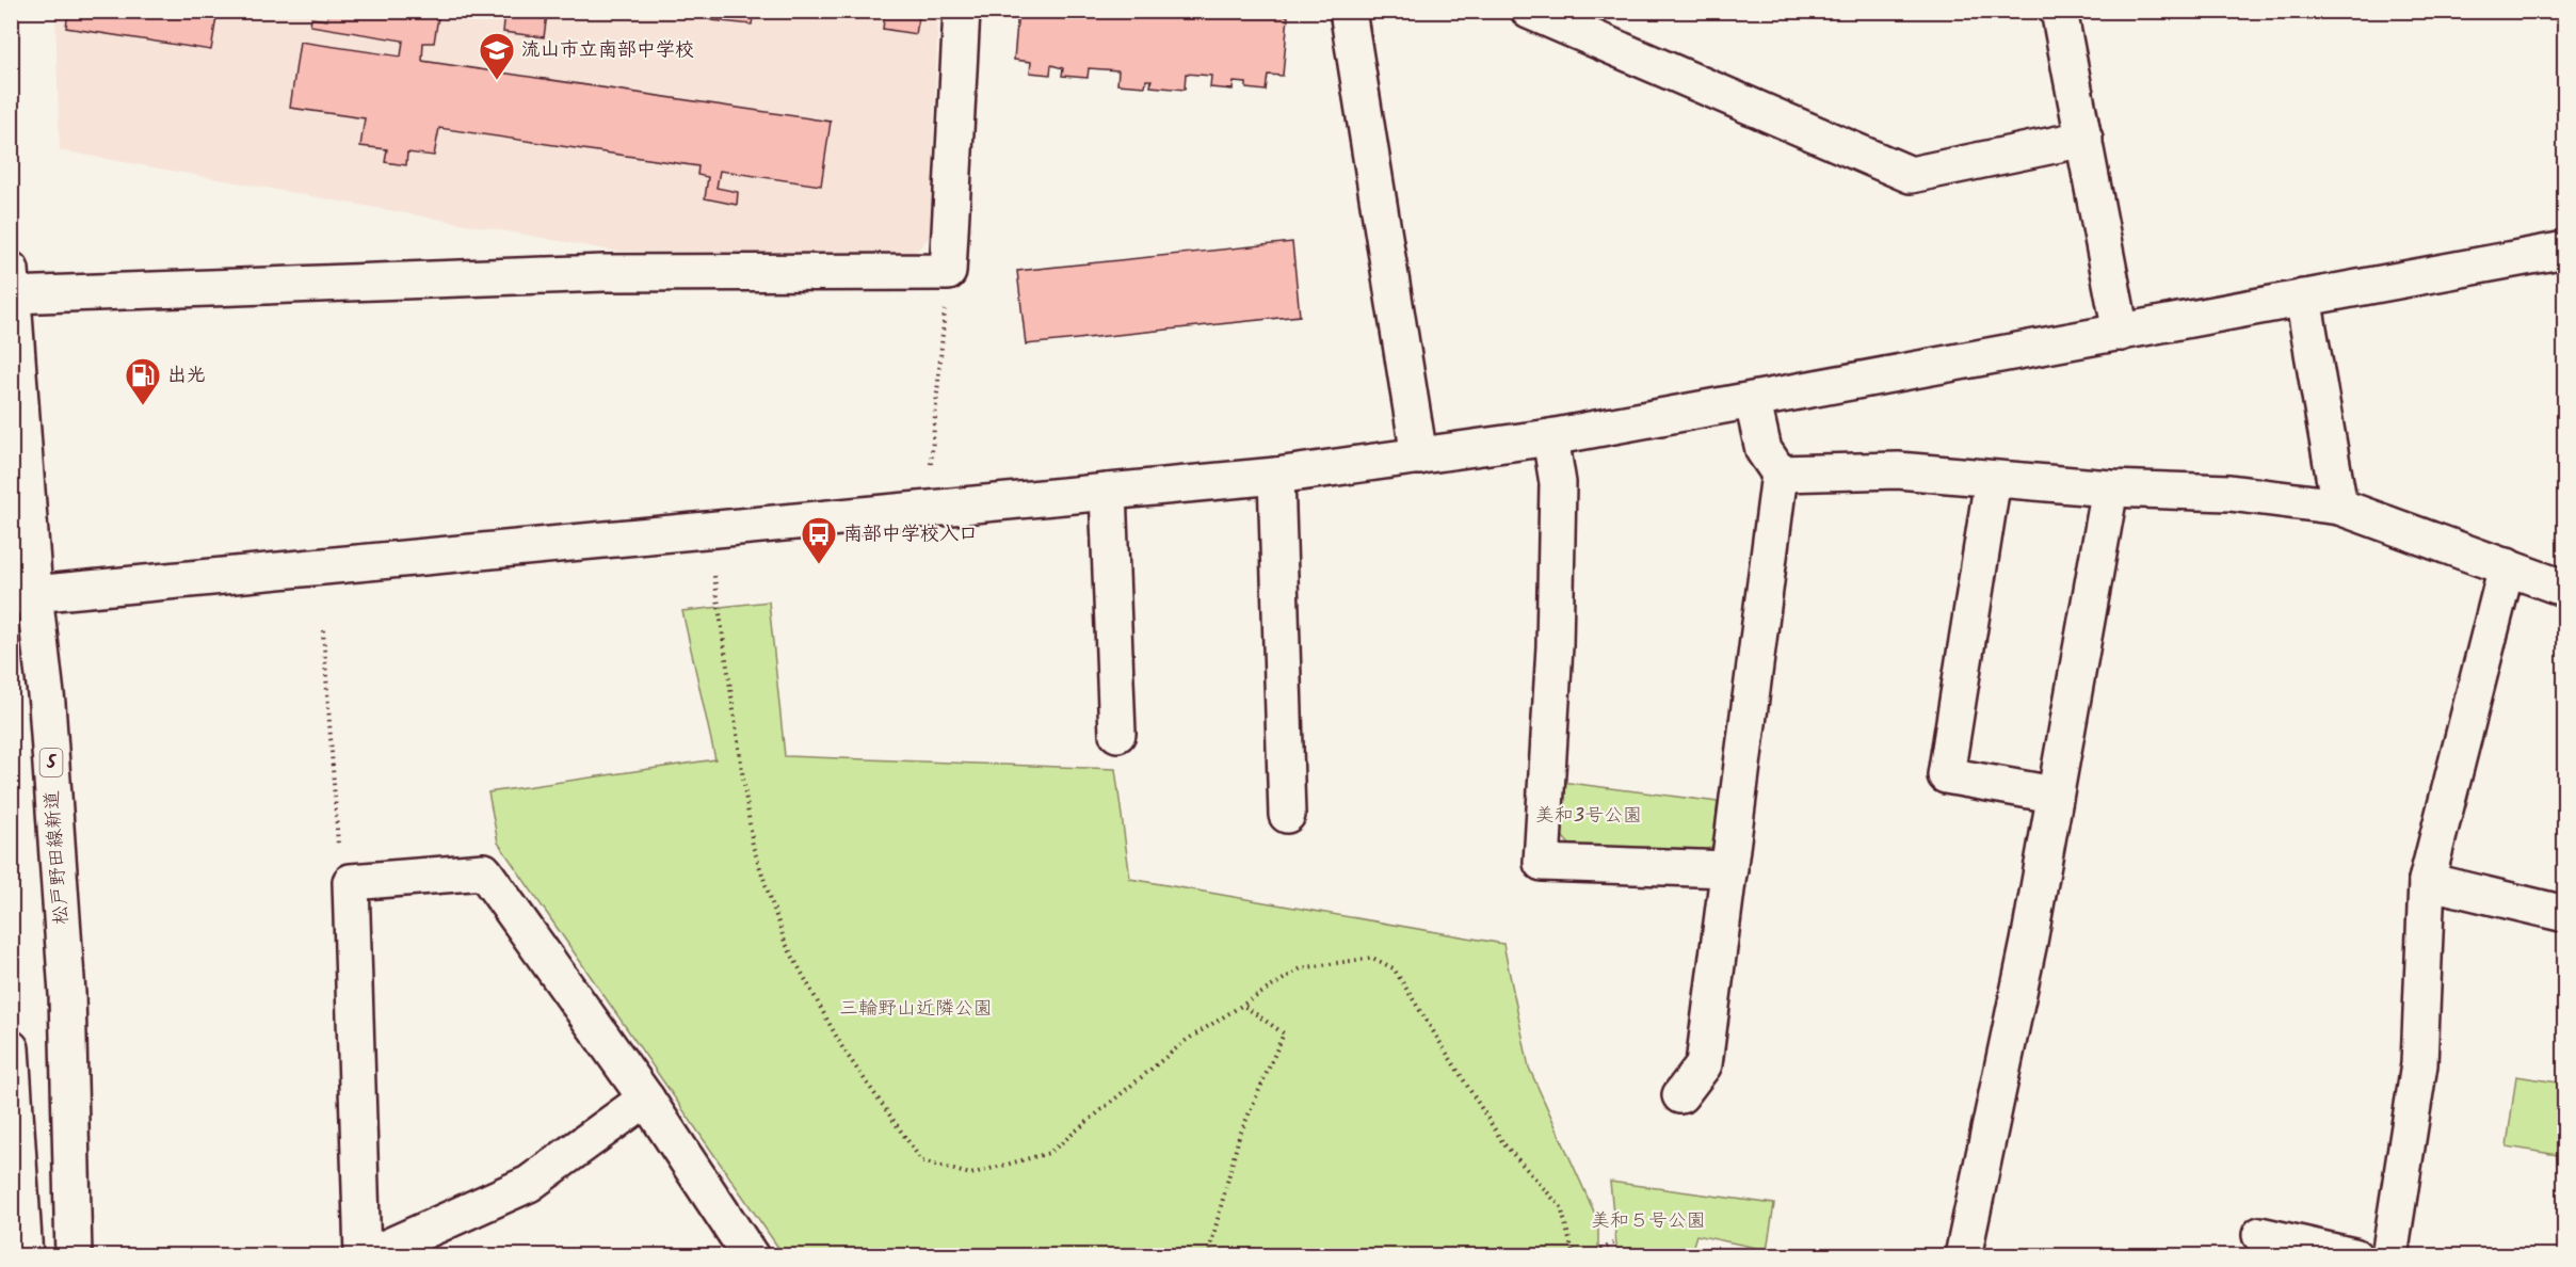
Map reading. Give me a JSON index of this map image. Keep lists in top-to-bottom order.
{
  "streets": {
    "street": ["5", "松戸野田線新道"]
  },
  "parks": ["美和3号公園", "三輪野山近隣公園", "美和５号公園"],
  "places": {
    "school or university": ["流山市立南部中学校"],
    "fuel station": ["出光"],
    "bus stop": ["南部中学校入口"]
  }
}
